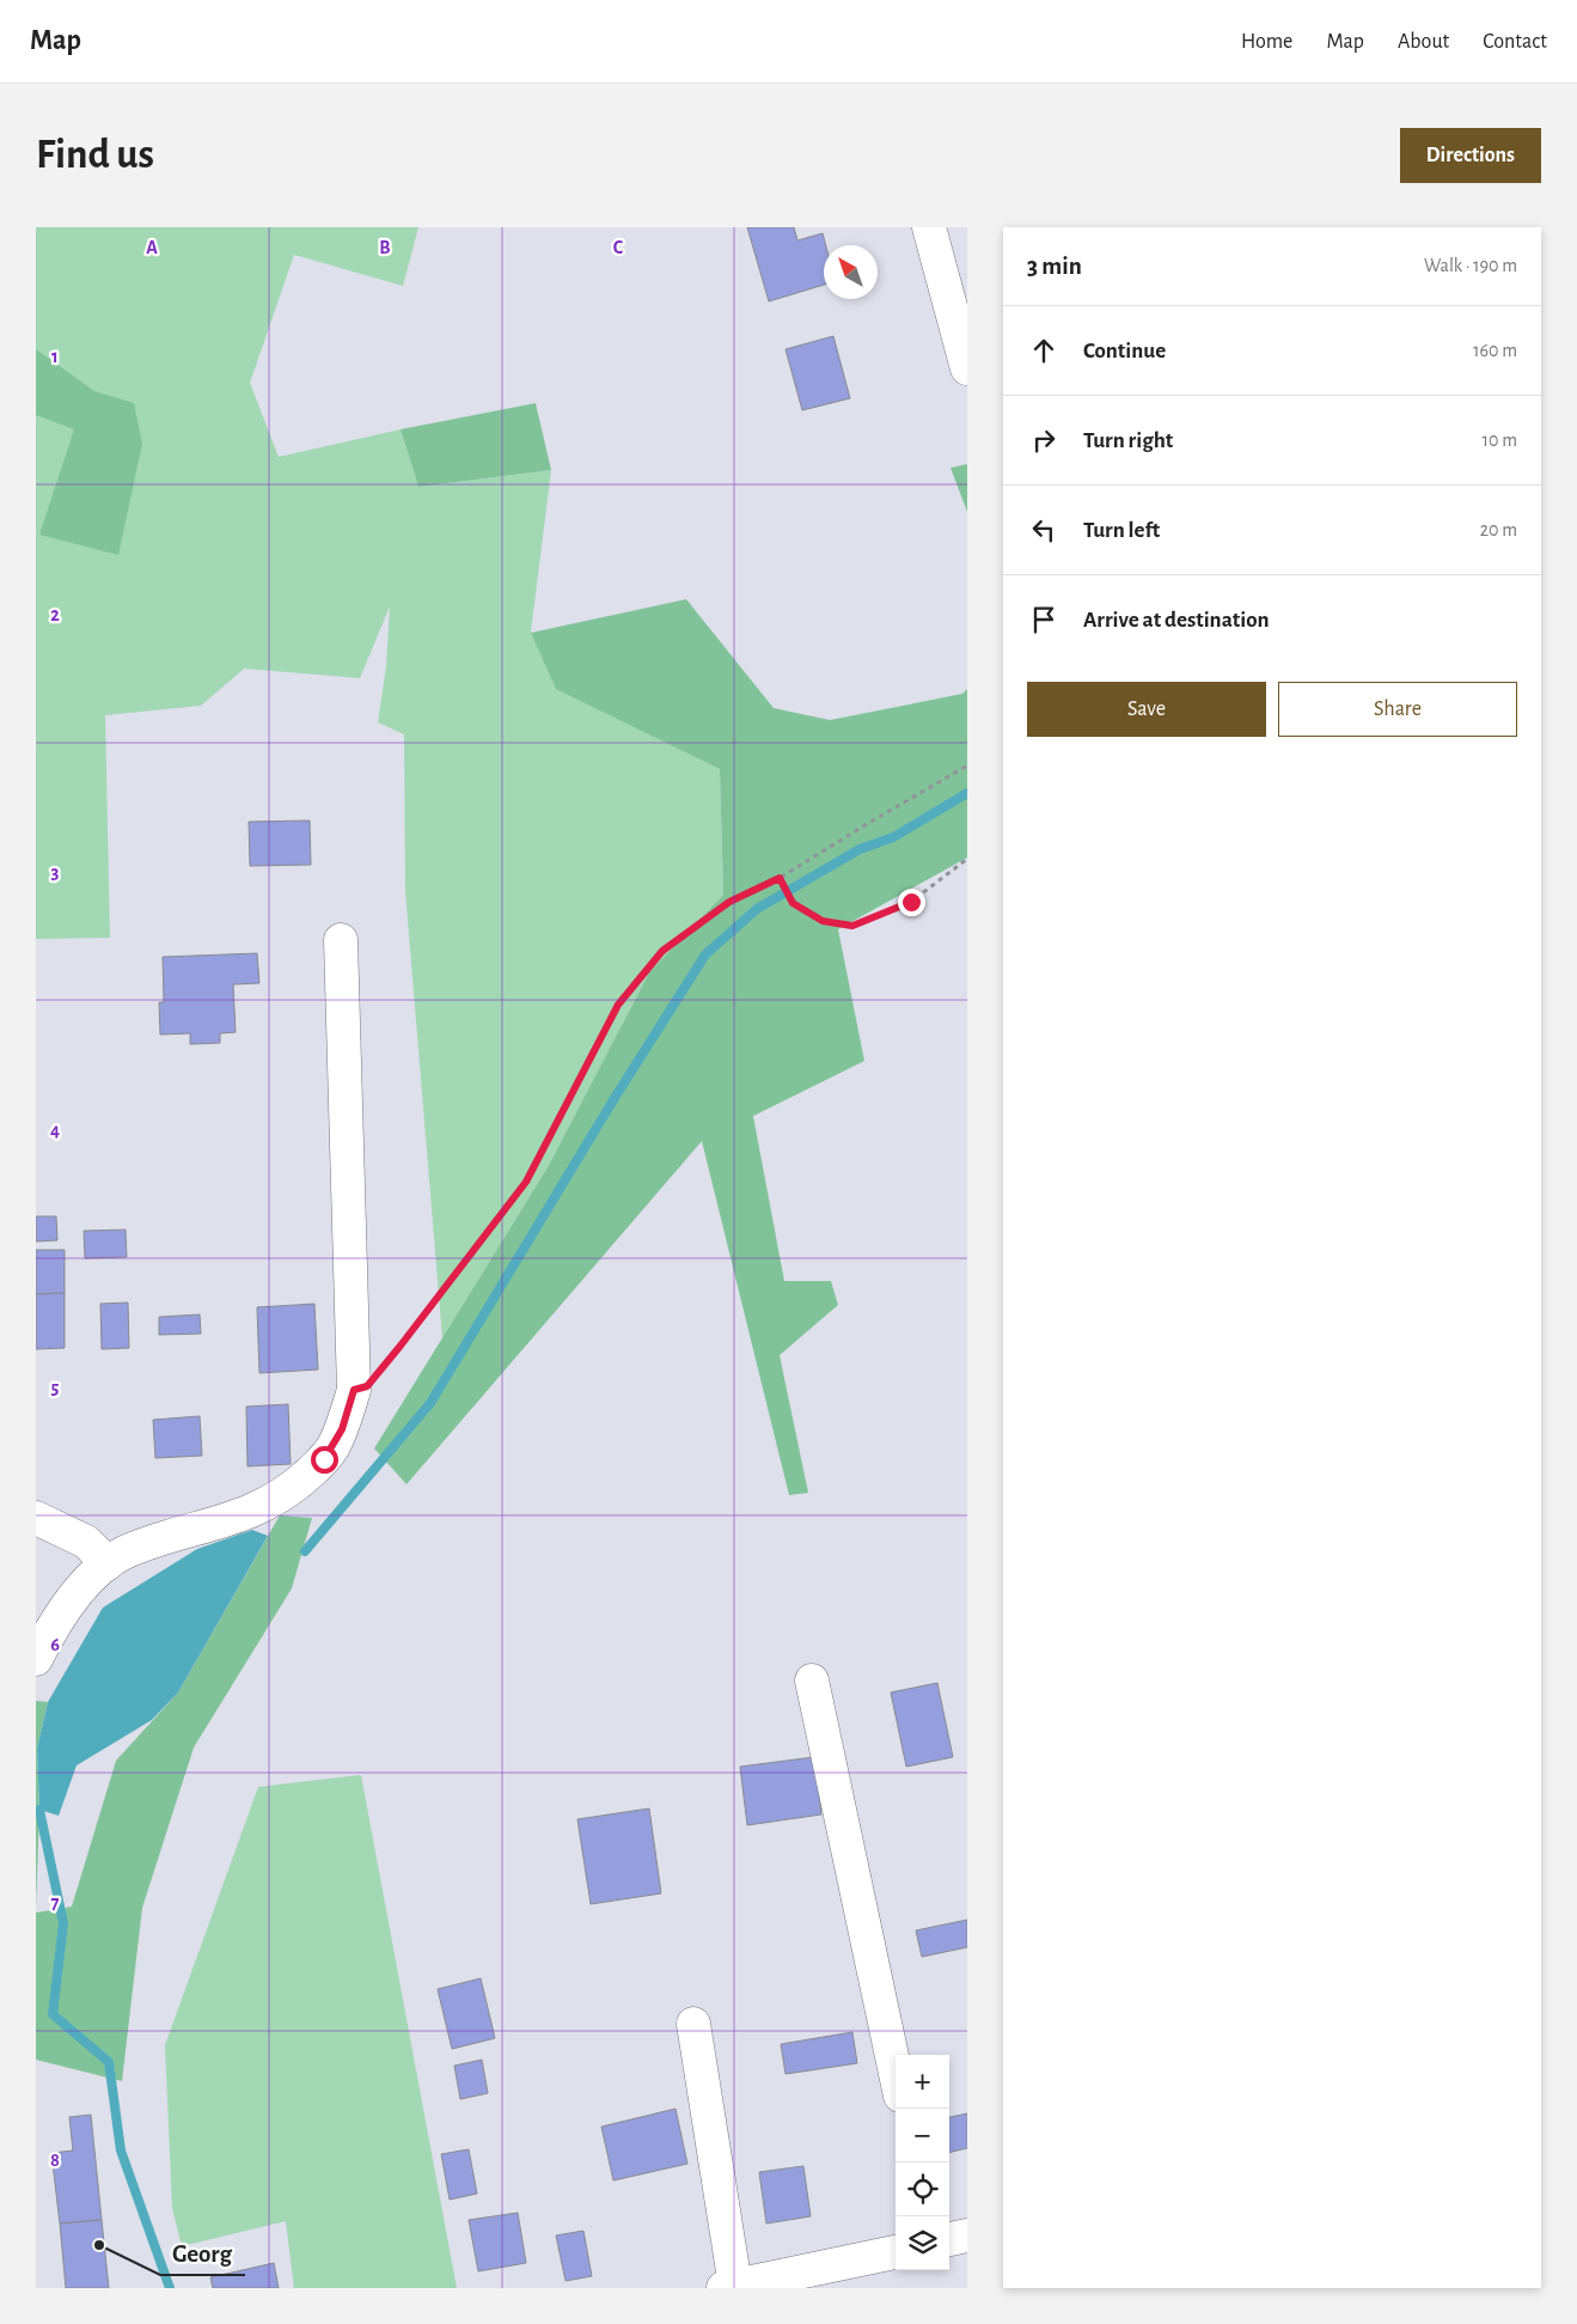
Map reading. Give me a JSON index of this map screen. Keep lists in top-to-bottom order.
{
  "places": ["Georg"],
  "north": "top left",
  "page": {
    "header": "Map",
    "nav": [
      "Home",
      "Map",
      "About",
      "Contact"
    ],
    "buttons": [
      "Directions",
      ["Save", "Share"]
    ],
    "title": "Find us",
    "heading": ["3 min", "Walk · 190 m"],
    "list": [
      ["Continue", "160 m"],
      ["Turn right", "10 m"],
      ["Turn left", "20 m"],
      "Arrive at destination"
    ],
    "map_buttons": ["+", "−"]
  },
  "grid": {
    "columns": ["A", "B", "C"],
    "rows": [
      "1",
      "2",
      "3",
      "4",
      "5",
      "6",
      "7",
      "8"
    ]
  }
}
